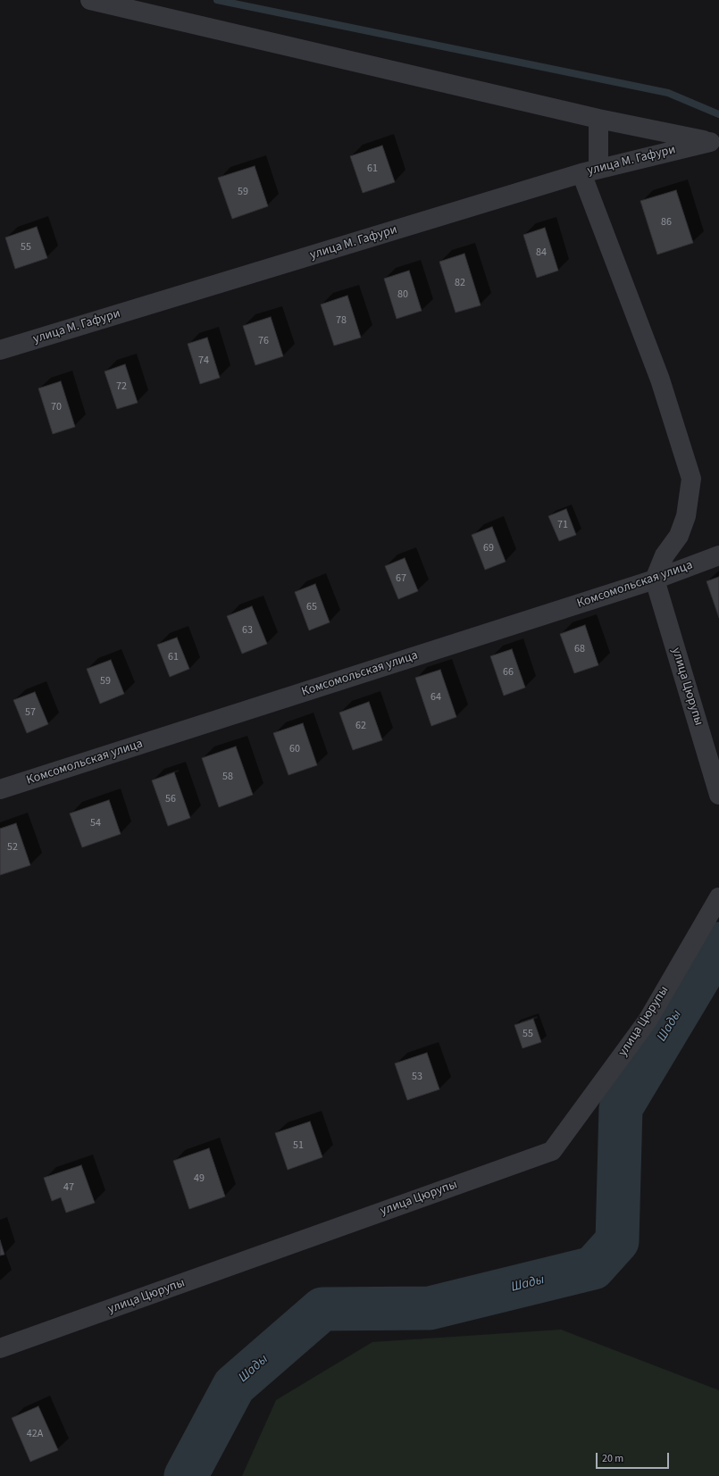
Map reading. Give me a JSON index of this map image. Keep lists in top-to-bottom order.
{
  "streets": {
    "street": ["улица М. Гафури", "Комсомольская улица", "улица Цюрупы"]
  },
  "crossings": [
    ["Комсомольская улица", "улица Цюрупы"]
  ],
  "water": ["Шады"],
  "house_numbers": [
    "61",
    "59",
    "86",
    "55",
    "84",
    "82",
    "80",
    "78",
    "76",
    "74",
    "72",
    "70",
    "71",
    "69",
    "67",
    "65",
    "63",
    "68",
    "61",
    "66",
    "59",
    "64",
    "57",
    "62",
    "60",
    "58",
    "56",
    "54",
    "52",
    "55",
    "53",
    "51",
    "49",
    "47",
    "42А"
  ],
  "scale_bar": "20 m"
}
